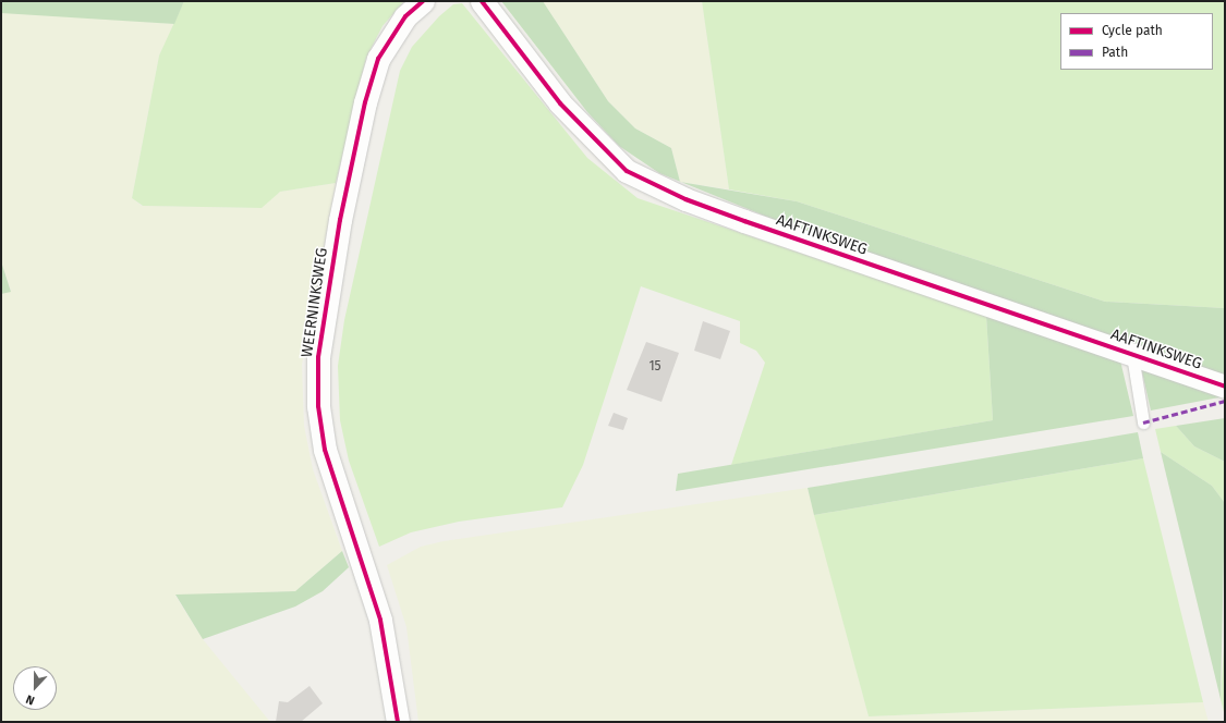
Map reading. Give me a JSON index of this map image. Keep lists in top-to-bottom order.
{
  "streets": {
    "street": ["AAFTINKSWEG", "WEERNINKSWEG"]
  },
  "house_numbers": ["15"],
  "legend": ["Cycle path", "Path"],
  "north": "bottom"
}
